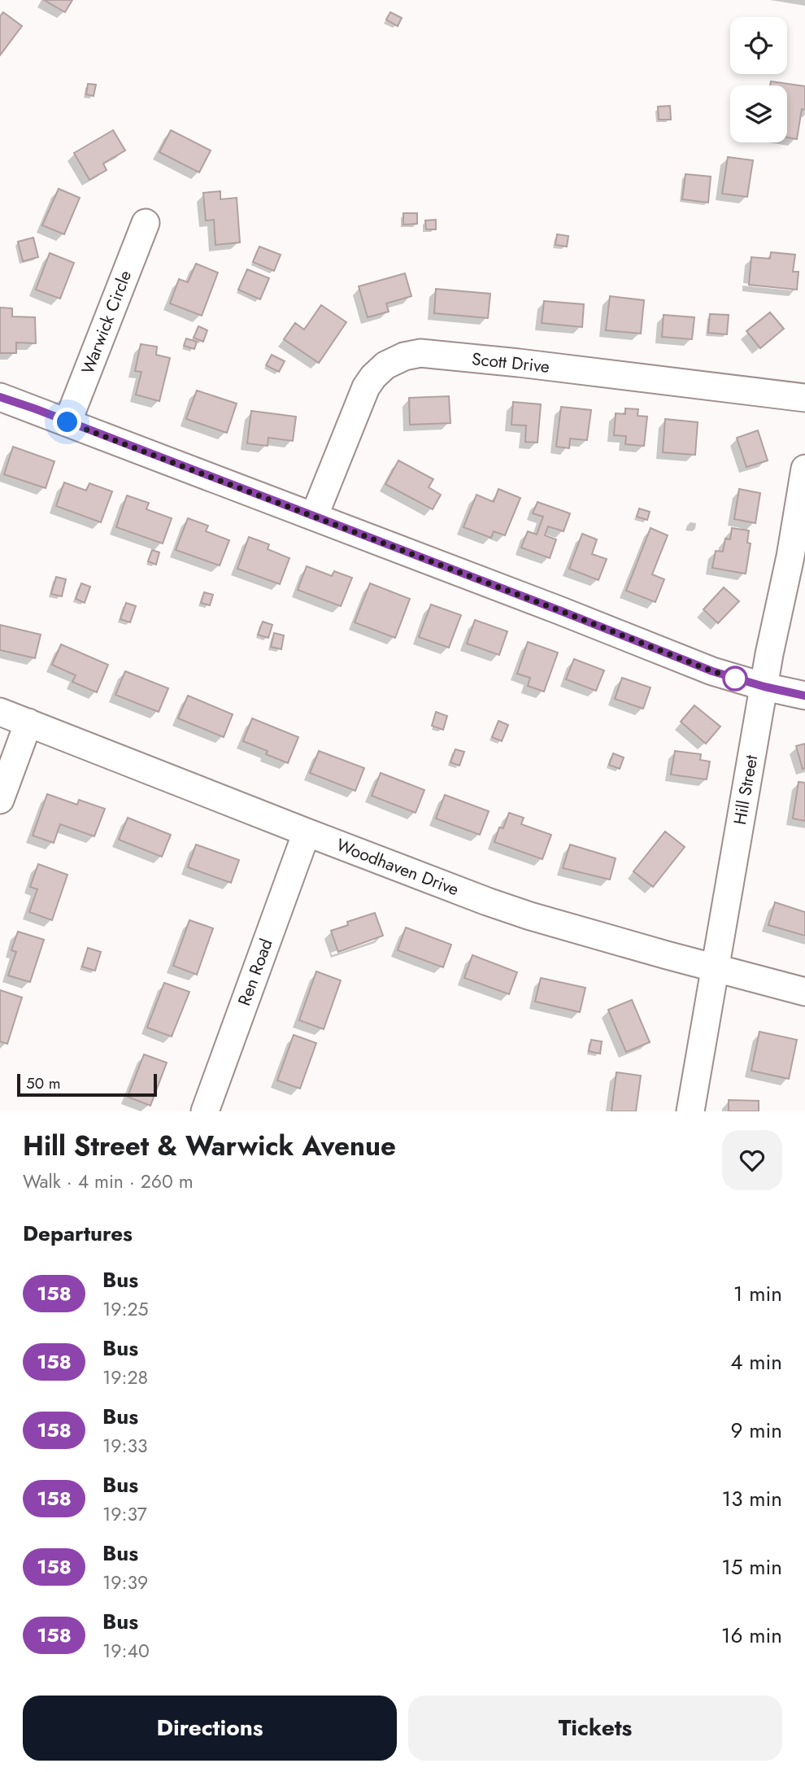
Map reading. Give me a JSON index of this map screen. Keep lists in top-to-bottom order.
{
  "streets": {
    "street": [
      "Warwick Circle",
      "Scott Drive",
      "Hill Street",
      "Woodhaven Drive",
      "Ren Road"
    ]
  },
  "crossings": [
    ["Hill Street", "Woodhaven Drive"],
    ["Woodhaven Drive", "Ren Road"]
  ],
  "lines": ["bus line 158"],
  "scale_bar": "50 m",
  "page": {
    "scale": "50 m",
    "heading": [
      ["Hill Street & Warwick Avenue", "Walk · 4 min · 260 m"],
      "Departures"
    ],
    "list": [
      {
        "mark": "158",
        "name": "Bus",
        "note": "19:25",
        "value": "1 min"
      },
      {
        "mark": "158",
        "name": "Bus",
        "note": "19:28",
        "value": "4 min"
      },
      {
        "mark": "158",
        "name": "Bus",
        "note": "19:33",
        "value": "9 min"
      },
      {
        "mark": "158",
        "name": "Bus",
        "note": "19:37",
        "value": "13 min"
      },
      {
        "mark": "158",
        "name": "Bus",
        "note": "19:39",
        "value": "15 min"
      },
      {
        "mark": "158",
        "name": "Bus",
        "note": "19:40",
        "value": "16 min"
      }
    ],
    "buttons": ["Directions", "Tickets"]
  }
}
